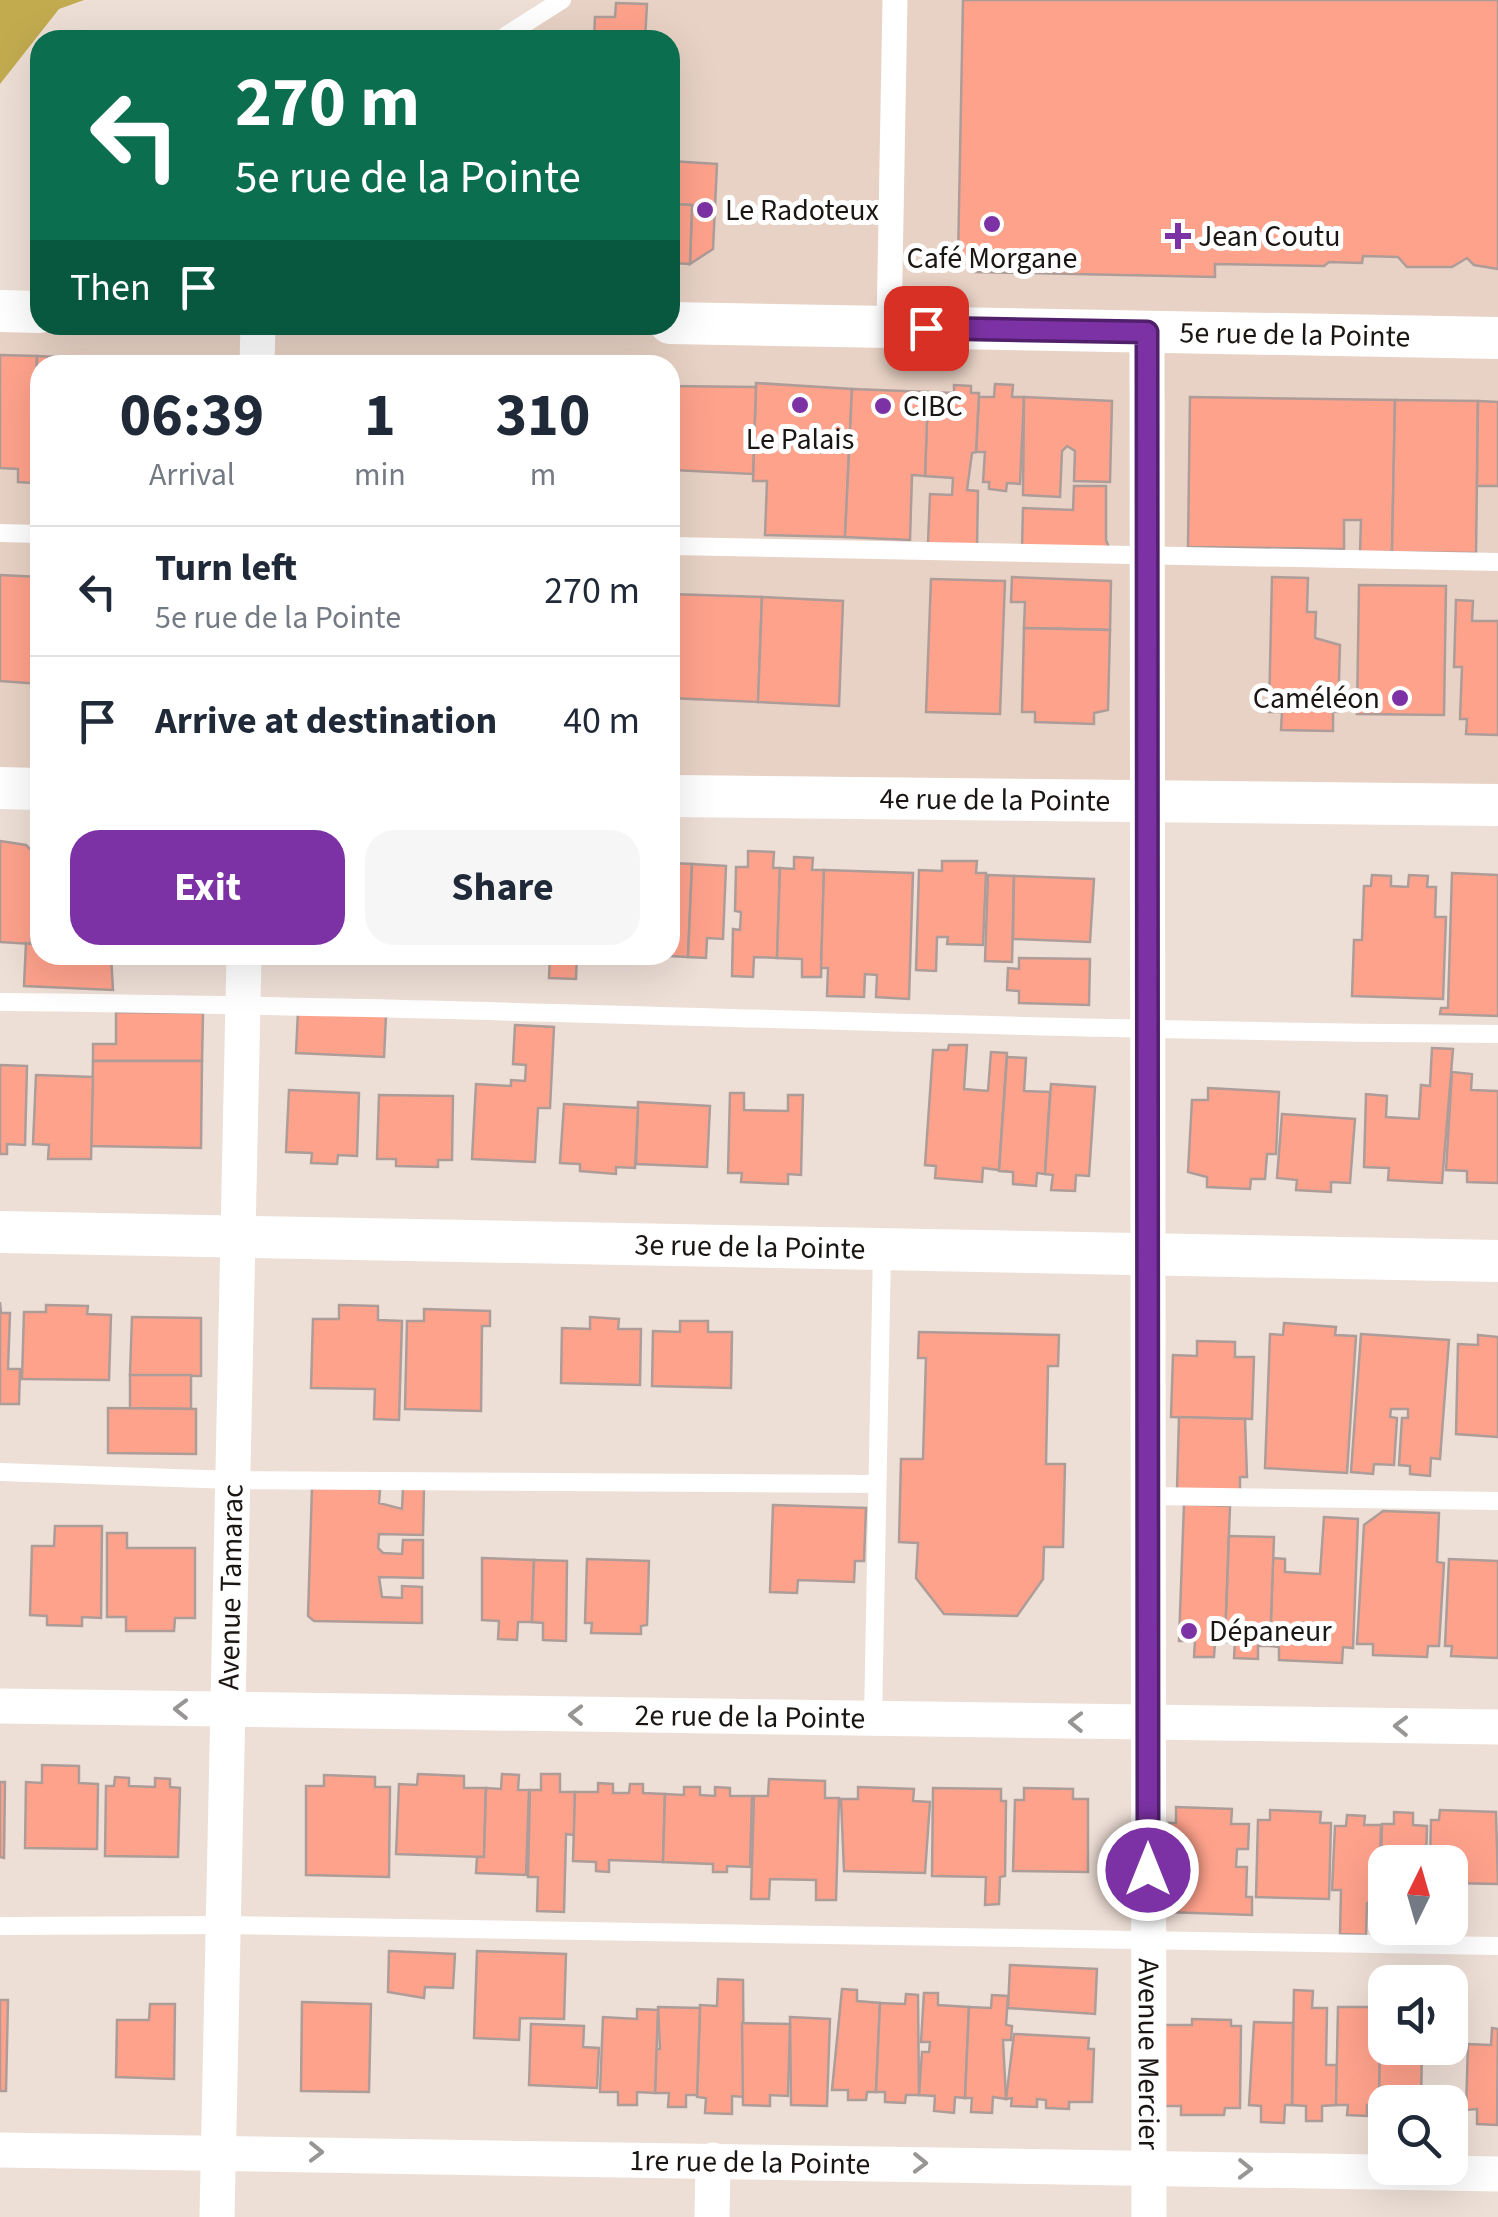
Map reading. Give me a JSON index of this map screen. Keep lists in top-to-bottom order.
{
  "streets": {
    "street": [
      "5e rue de la Pointe",
      "4e rue de la Pointe",
      "3e rue de la Pointe",
      "Avenue Tamarac",
      "2e rue de la Pointe",
      "Avenue Mercier",
      "1re rue de la Pointe"
    ]
  },
  "crossings": [
    ["5e rue de la Pointe", "Avenue Mercier"],
    ["4e rue de la Pointe", "Avenue Mercier"],
    ["3e rue de la Pointe", "Avenue Tamarac"],
    ["3e rue de la Pointe", "Avenue Mercier"],
    ["Avenue Tamarac", "2e rue de la Pointe"],
    ["Avenue Tamarac", "1re rue de la Pointe"],
    ["2e rue de la Pointe", "Avenue Mercier"],
    ["Avenue Mercier", "1re rue de la Pointe"]
  ],
  "one_way": ["2e rue de la Pointe", "1re rue de la Pointe"],
  "places": {
    "other": [
      "Le Radoteux",
      "Café Morgane",
      "Le Palais",
      "CIBC",
      "Caméléon",
      "Dépaneur"
    ],
    "health": ["Jean Coutu"]
  },
  "north": "top",
  "page": {
    "turn": ["270 m", "5e rue de la Pointe"],
    "then": "Then",
    "eta": [
      "06:39",
      "Arrival",
      "1",
      "min",
      "310",
      "m"
    ],
    "list": [
      {
        "name": "Turn left",
        "note": "5e rue de la Pointe",
        "value": "270 m"
      },
      {
        "name": "Arrive at destination",
        "value": "40 m"
      }
    ],
    "buttons": ["Exit", "Share"]
  }
}
